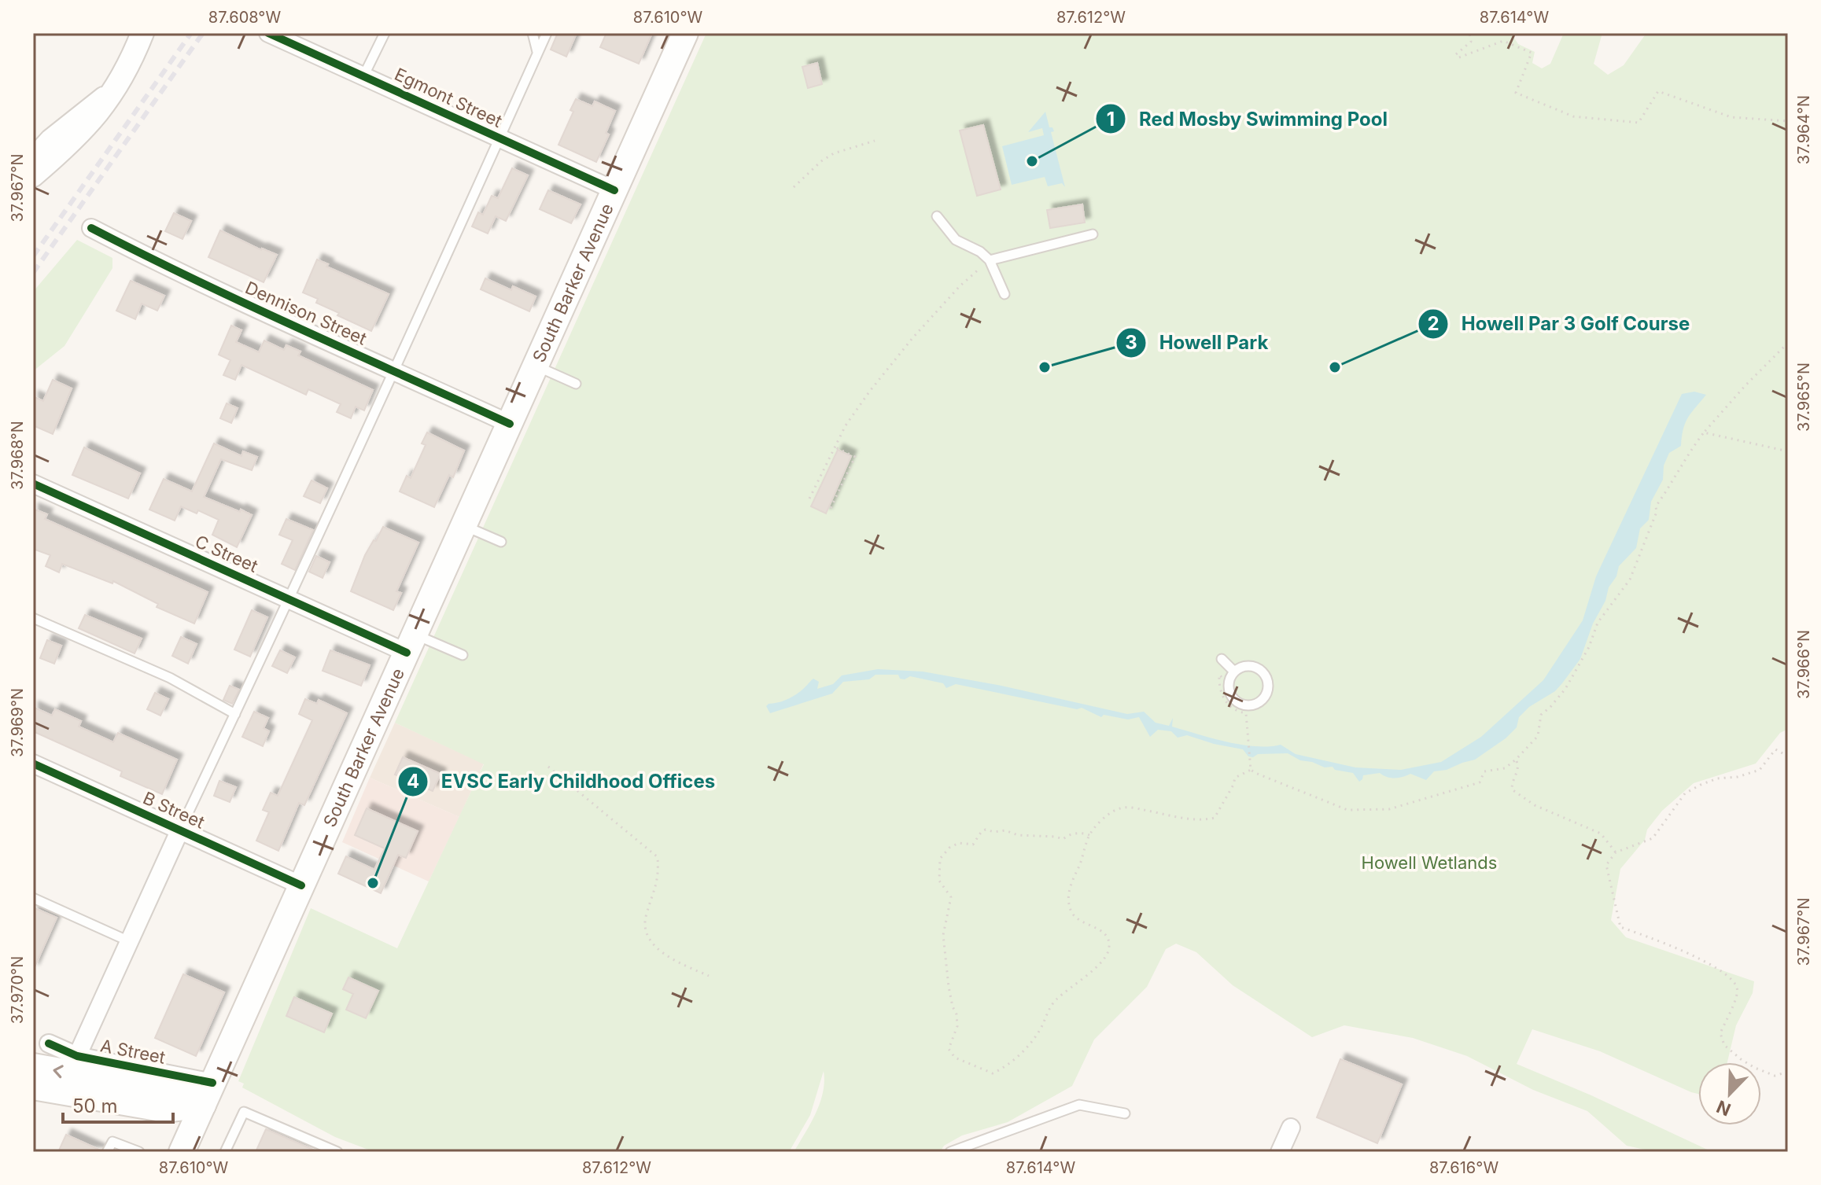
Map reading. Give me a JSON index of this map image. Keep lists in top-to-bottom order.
{
  "streets": {
    "main road": ["South Barker Avenue"],
    "street": [
      "Egmont Street",
      "Dennison Street",
      "C Street",
      "B Street",
      "A Street"
    ]
  },
  "crossings": [
    ["Egmont Street", "South Barker Avenue"],
    ["South Barker Avenue", "Dennison Street"],
    ["South Barker Avenue", "C Street"],
    ["South Barker Avenue", "B Street"],
    ["South Barker Avenue", "A Street"]
  ],
  "parks": ["Howell Wetlands"],
  "places": [
    "Red Mosby Swimming Pool",
    "Howell Park",
    "Howell Par 3 Golf Course",
    "EVSC Early Childhood Offices"
  ],
  "scale_bar": "50 m",
  "north": "bottom left",
  "coordinates": [
    "87.608°W",
    "87.610°W",
    "87.612°W",
    "87.614°W",
    "37.964°N",
    "37.967°N",
    "37.965°N",
    "37.968°N",
    "37.966°N",
    "37.969°N",
    "37.970°N",
    "87.616°W"
  ]
}
